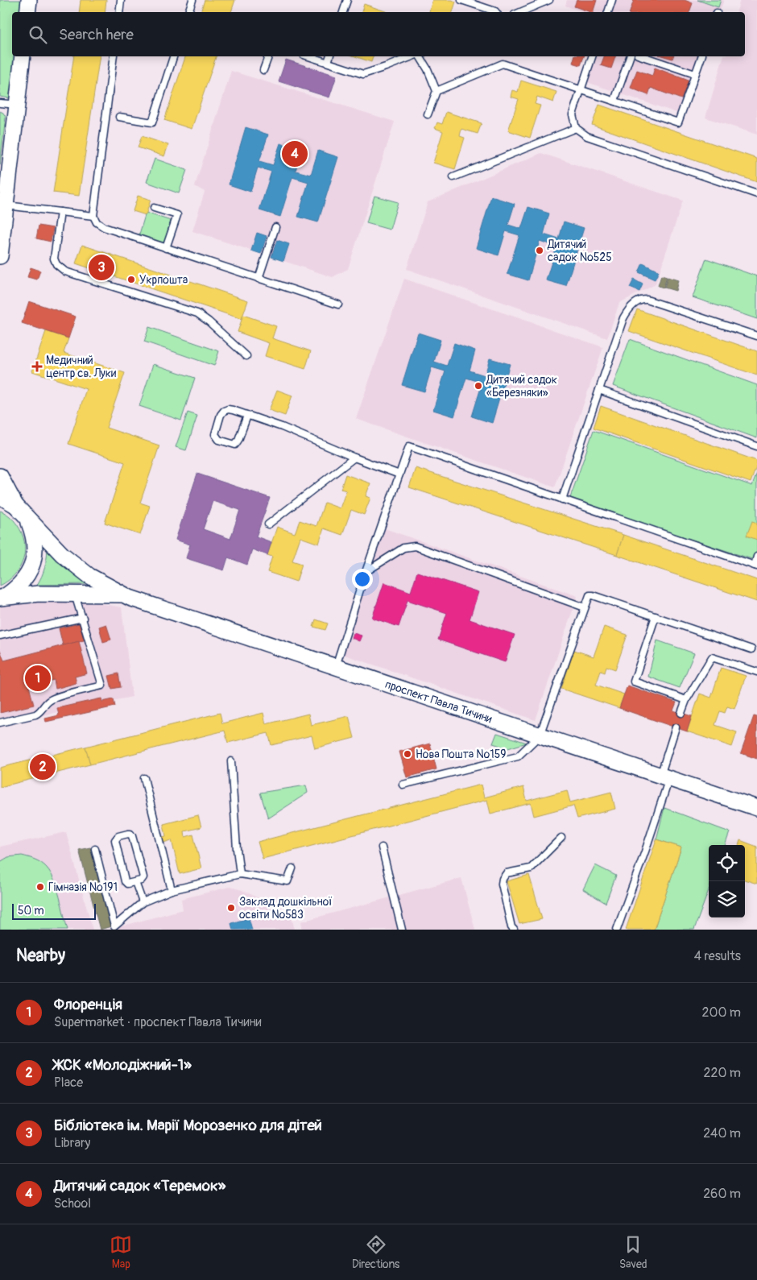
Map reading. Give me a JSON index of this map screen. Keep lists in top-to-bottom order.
{
  "streets": {
    "street": ["проспект Павла Тичини"]
  },
  "places": {
    "other": [
      "Дитячий садок №525",
      "Укрпошта",
      "Дитячий садок «Березняки»",
      "Нова Пошта №159",
      "Гімназія №191",
      "Заклад дошкільної освіти №583"
    ],
    "health": ["Медичний центр св. Луки"]
  },
  "scale_bar": "50 m",
  "page": {
    "search": "Search here",
    "pins": [
      "4",
      "3",
      "1",
      "2"
    ],
    "scale": "50 m",
    "heading": ["Nearby", "4 results"],
    "list": [
      {
        "mark": "1",
        "name": "Флоренція",
        "note": "Supermarket · проспект Павла Тичини",
        "value": "200 m"
      },
      {
        "mark": "2",
        "name": "ЖСК «Молодіжний-1»",
        "note": "Place",
        "value": "220 m"
      },
      {
        "mark": "3",
        "name": "Бібліотека ім. Марії Морозенко для дітей",
        "note": "Library",
        "value": "240 m"
      },
      {
        "mark": "4",
        "name": "Дитячий садок «Теремок»",
        "note": "School",
        "value": "260 m"
      }
    ],
    "nav": ["Map", "Directions", "Saved"]
  }
}
